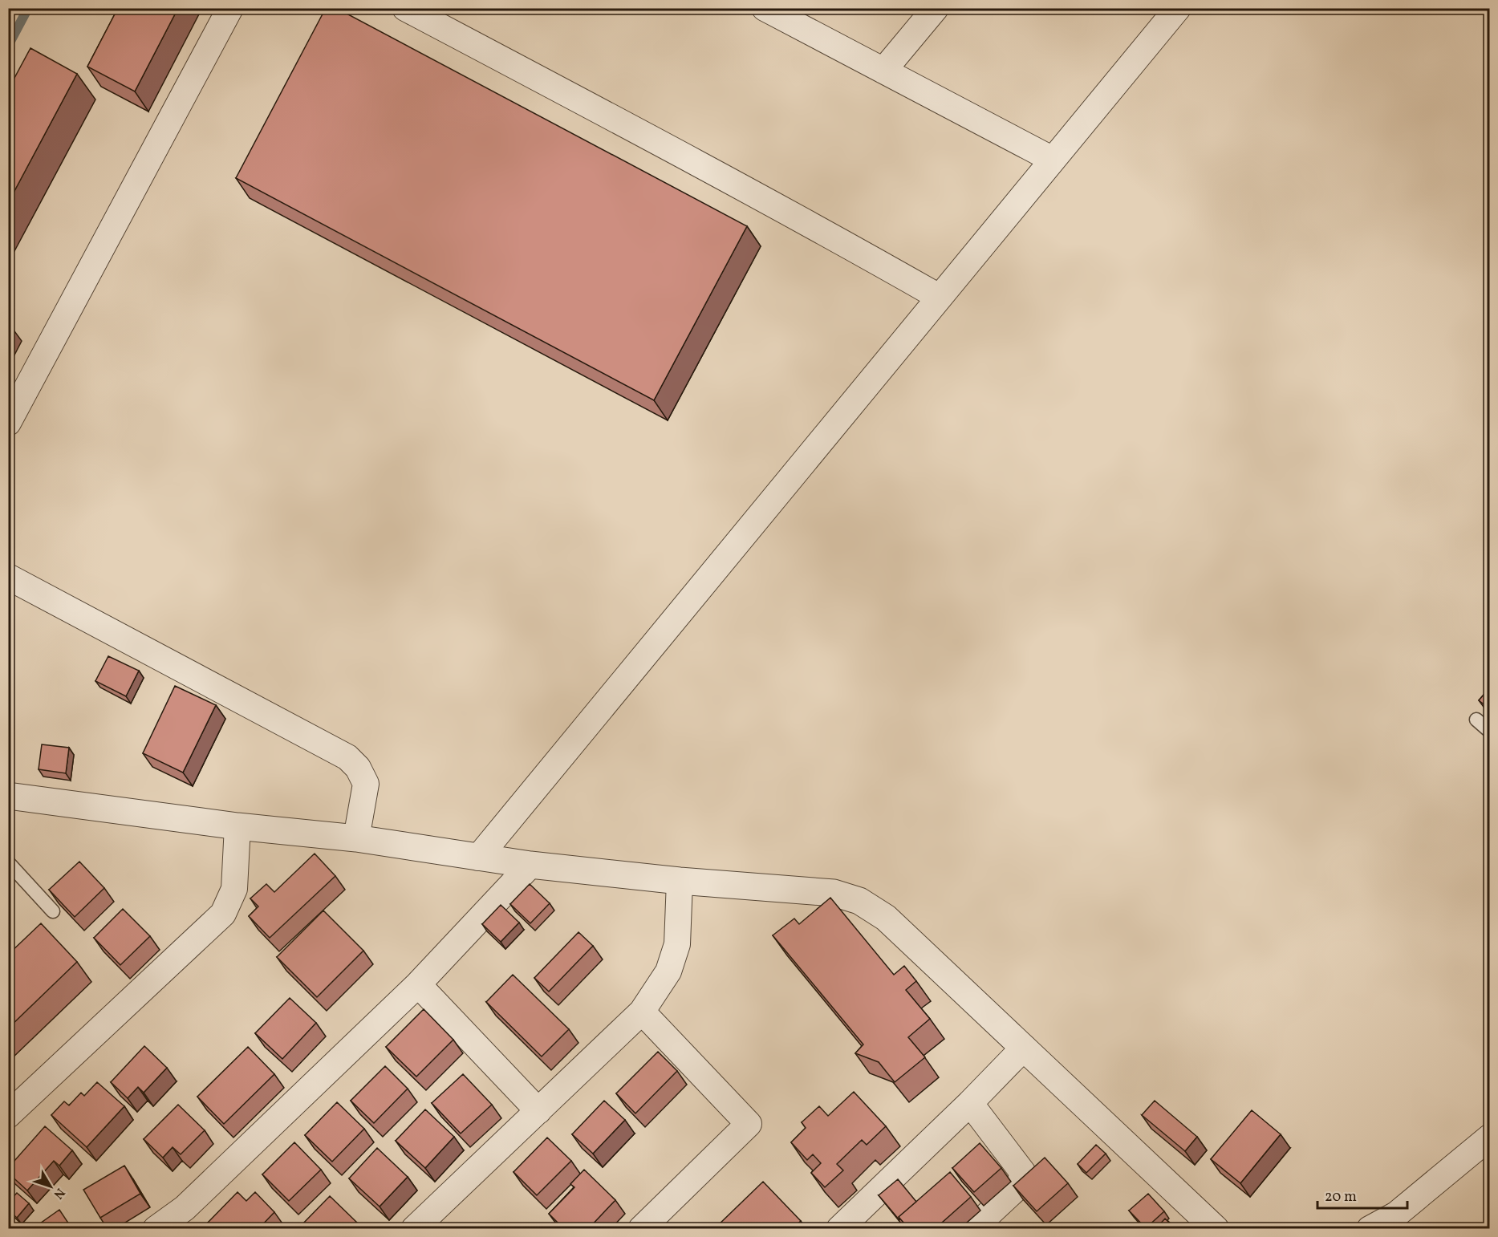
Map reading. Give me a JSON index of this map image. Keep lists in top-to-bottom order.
{
  "scale_bar": "20 m",
  "north": "bottom right"
}
